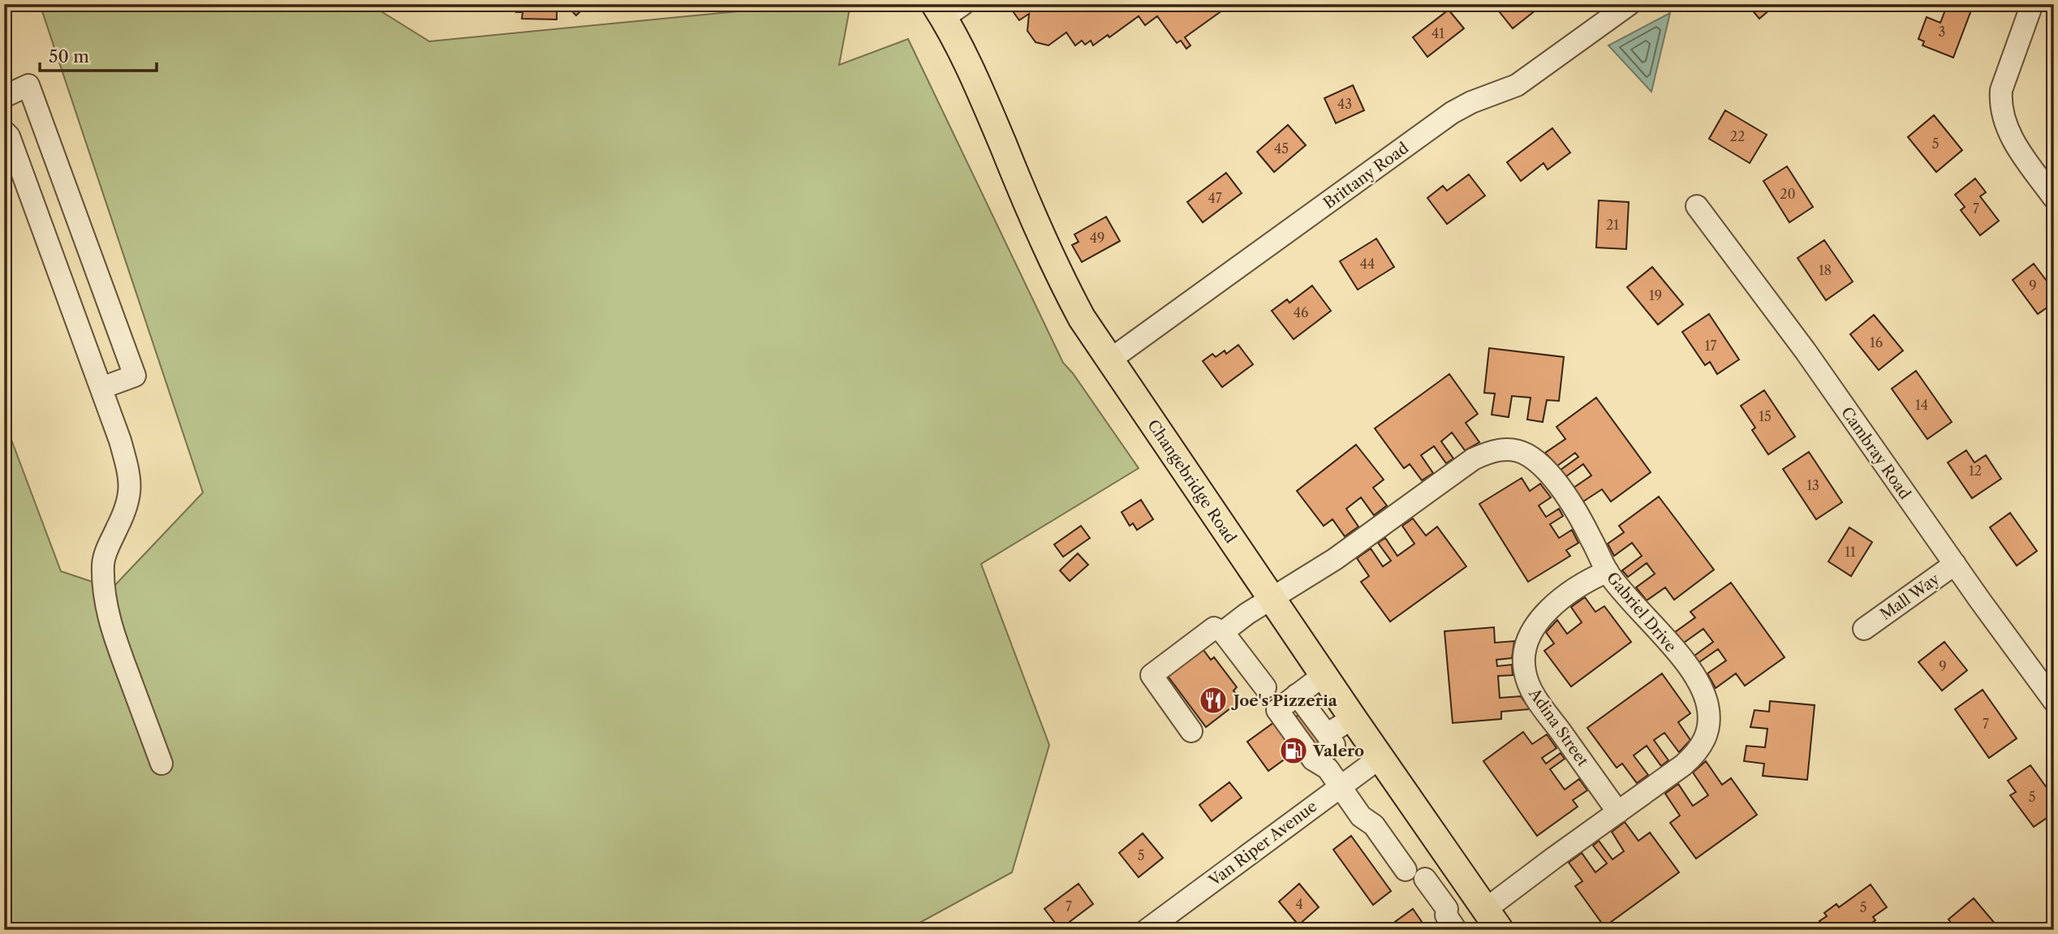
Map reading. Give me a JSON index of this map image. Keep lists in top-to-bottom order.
{
  "streets": {
    "main road": ["Changebridge Road"],
    "street": [
      "Brittany Road",
      "Cambray Road",
      "Mall Way",
      "Gabriel Drive",
      "Adina Street",
      "Van Riper Avenue"
    ]
  },
  "crossings": [
    ["Brittany Road", "Changebridge Road"],
    ["Cambray Road", "Mall Way"],
    ["Changebridge Road", "Gabriel Drive"],
    ["Changebridge Road", "Van Riper Avenue"],
    ["Gabriel Drive", "Adina Street"]
  ],
  "places": {
    "restaurant": ["Joe's Pizzeria"],
    "fuel station": ["Valero"]
  },
  "house_numbers": [
    "3",
    "41",
    "43",
    "22",
    "5",
    "45",
    "20",
    "47",
    "7",
    "21",
    "49",
    "44",
    "18",
    "9",
    "19",
    "46",
    "16",
    "17",
    "14",
    "15",
    "12",
    "13",
    "11",
    "9",
    "7",
    "5",
    "5",
    "4",
    "7",
    "5"
  ],
  "scale_bar": "50 m"
}
